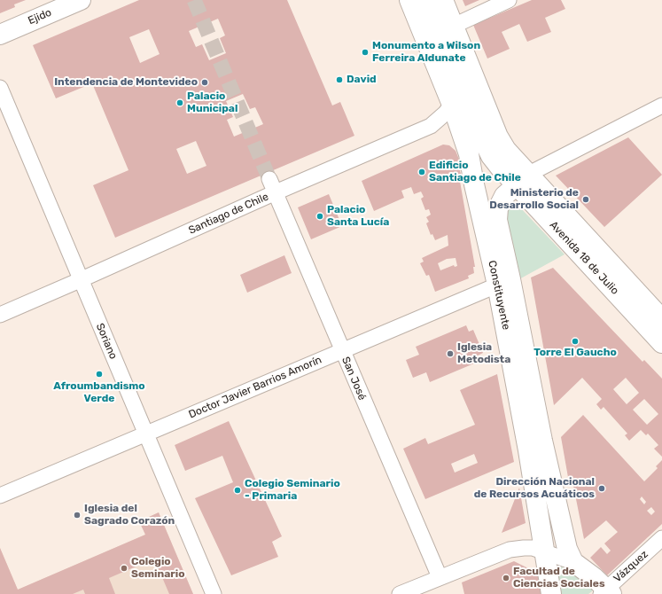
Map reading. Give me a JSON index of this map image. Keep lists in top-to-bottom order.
{
  "streets": {
    "street": [
      "Ejido",
      "Santiago de Chile",
      "Avenida 18 de Julio",
      "Constituyente",
      "Soriano",
      "San José",
      "Doctor Javier Barrios Amorín",
      "Vázquez"
    ]
  },
  "crossings": [
    ["Santiago de Chile", "Constituyente"],
    ["Santiago de Chile", "Soriano"],
    ["Santiago de Chile", "San José"],
    ["Avenida 18 de Julio", "Constituyente"],
    ["Constituyente", "Doctor Javier Barrios Amorín"],
    ["Soriano", "Doctor Javier Barrios Amorín"],
    ["San José", "Doctor Javier Barrios Amorín"]
  ],
  "places": [
    "Monumento a Wilson Ferreira Aldunate",
    "David",
    "Intendencia de Montevideo",
    "Palacio Municipal",
    "Edificio Santiago de Chile",
    "Ministerio de Desarrollo Social",
    "Palacio Santa Lucía",
    "Torre El Gaucho",
    "Iglesia Metodista",
    "Afroumbandismo Verde",
    "Dirección Nacional de Recursos Acuáticos",
    "Colegio Seminario - Primaria",
    "Iglesia del Sagrado Corazón",
    "Colegio Seminario",
    "Facultad de Ciencias Sociales"
  ]
}
